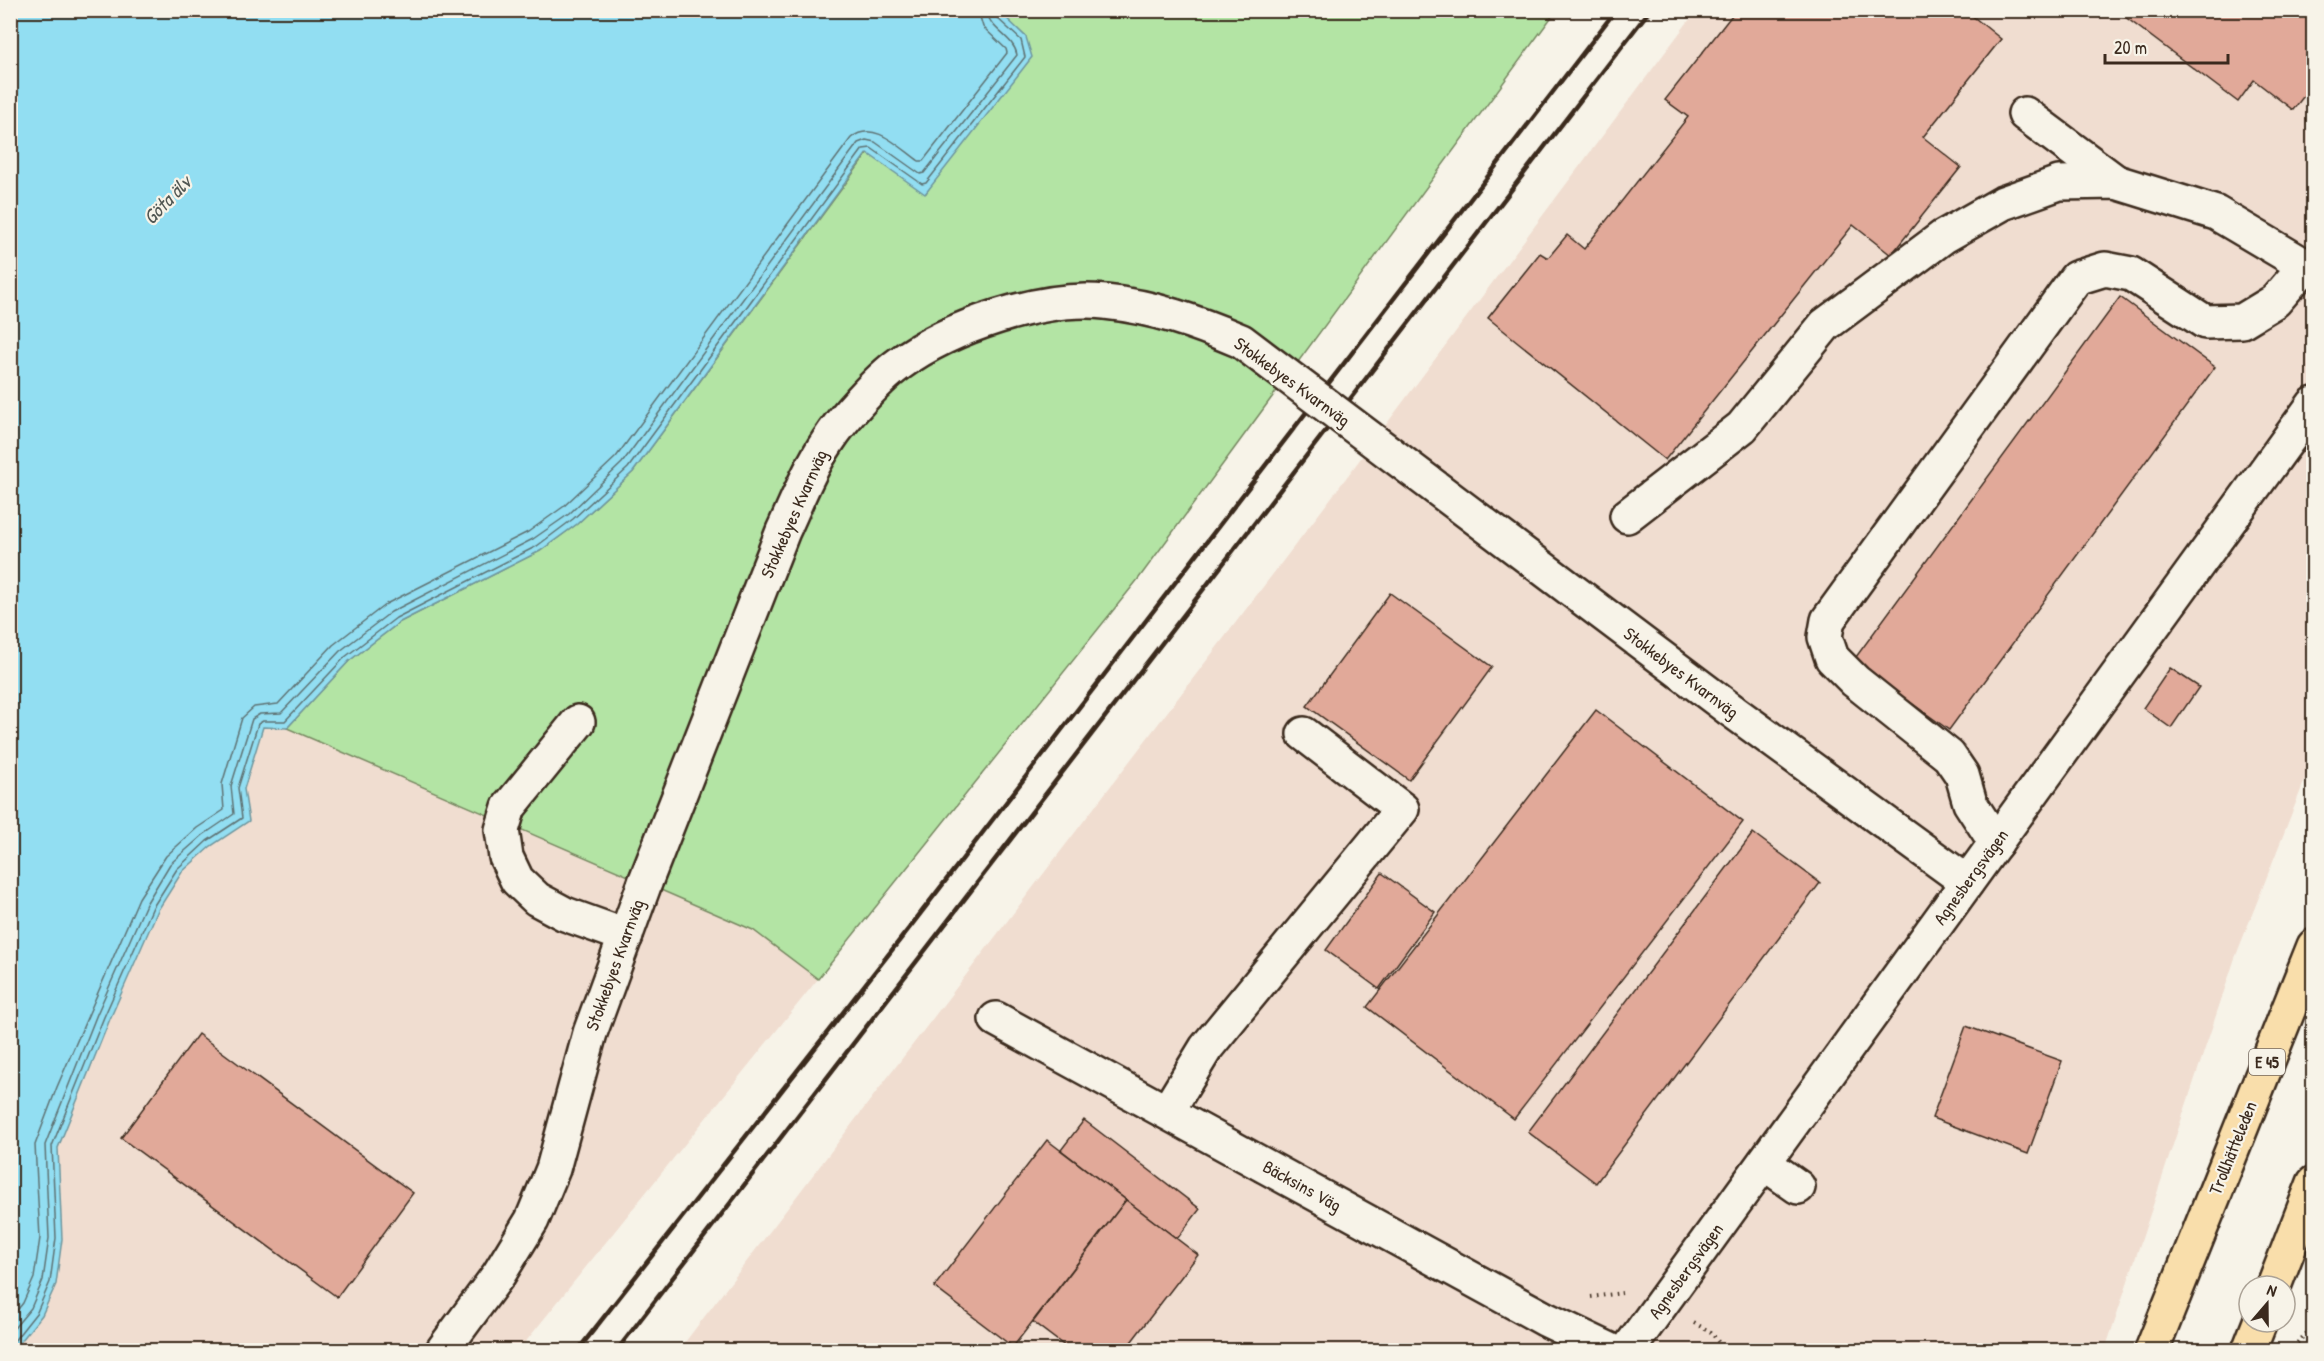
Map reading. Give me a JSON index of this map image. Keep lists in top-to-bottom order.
{
  "streets": {
    "highway": ["E 45", "Trollhätteleden"],
    "street": ["Stokkebyes Kvarnväg", "Agnesbergsvägen", "Bäcksins Väg"]
  },
  "crossings": [
    ["Stokkebyes Kvarnväg", "Agnesbergsvägen"]
  ],
  "water": ["Göta älv"],
  "scale_bar": "20 m",
  "north": "top"
}
